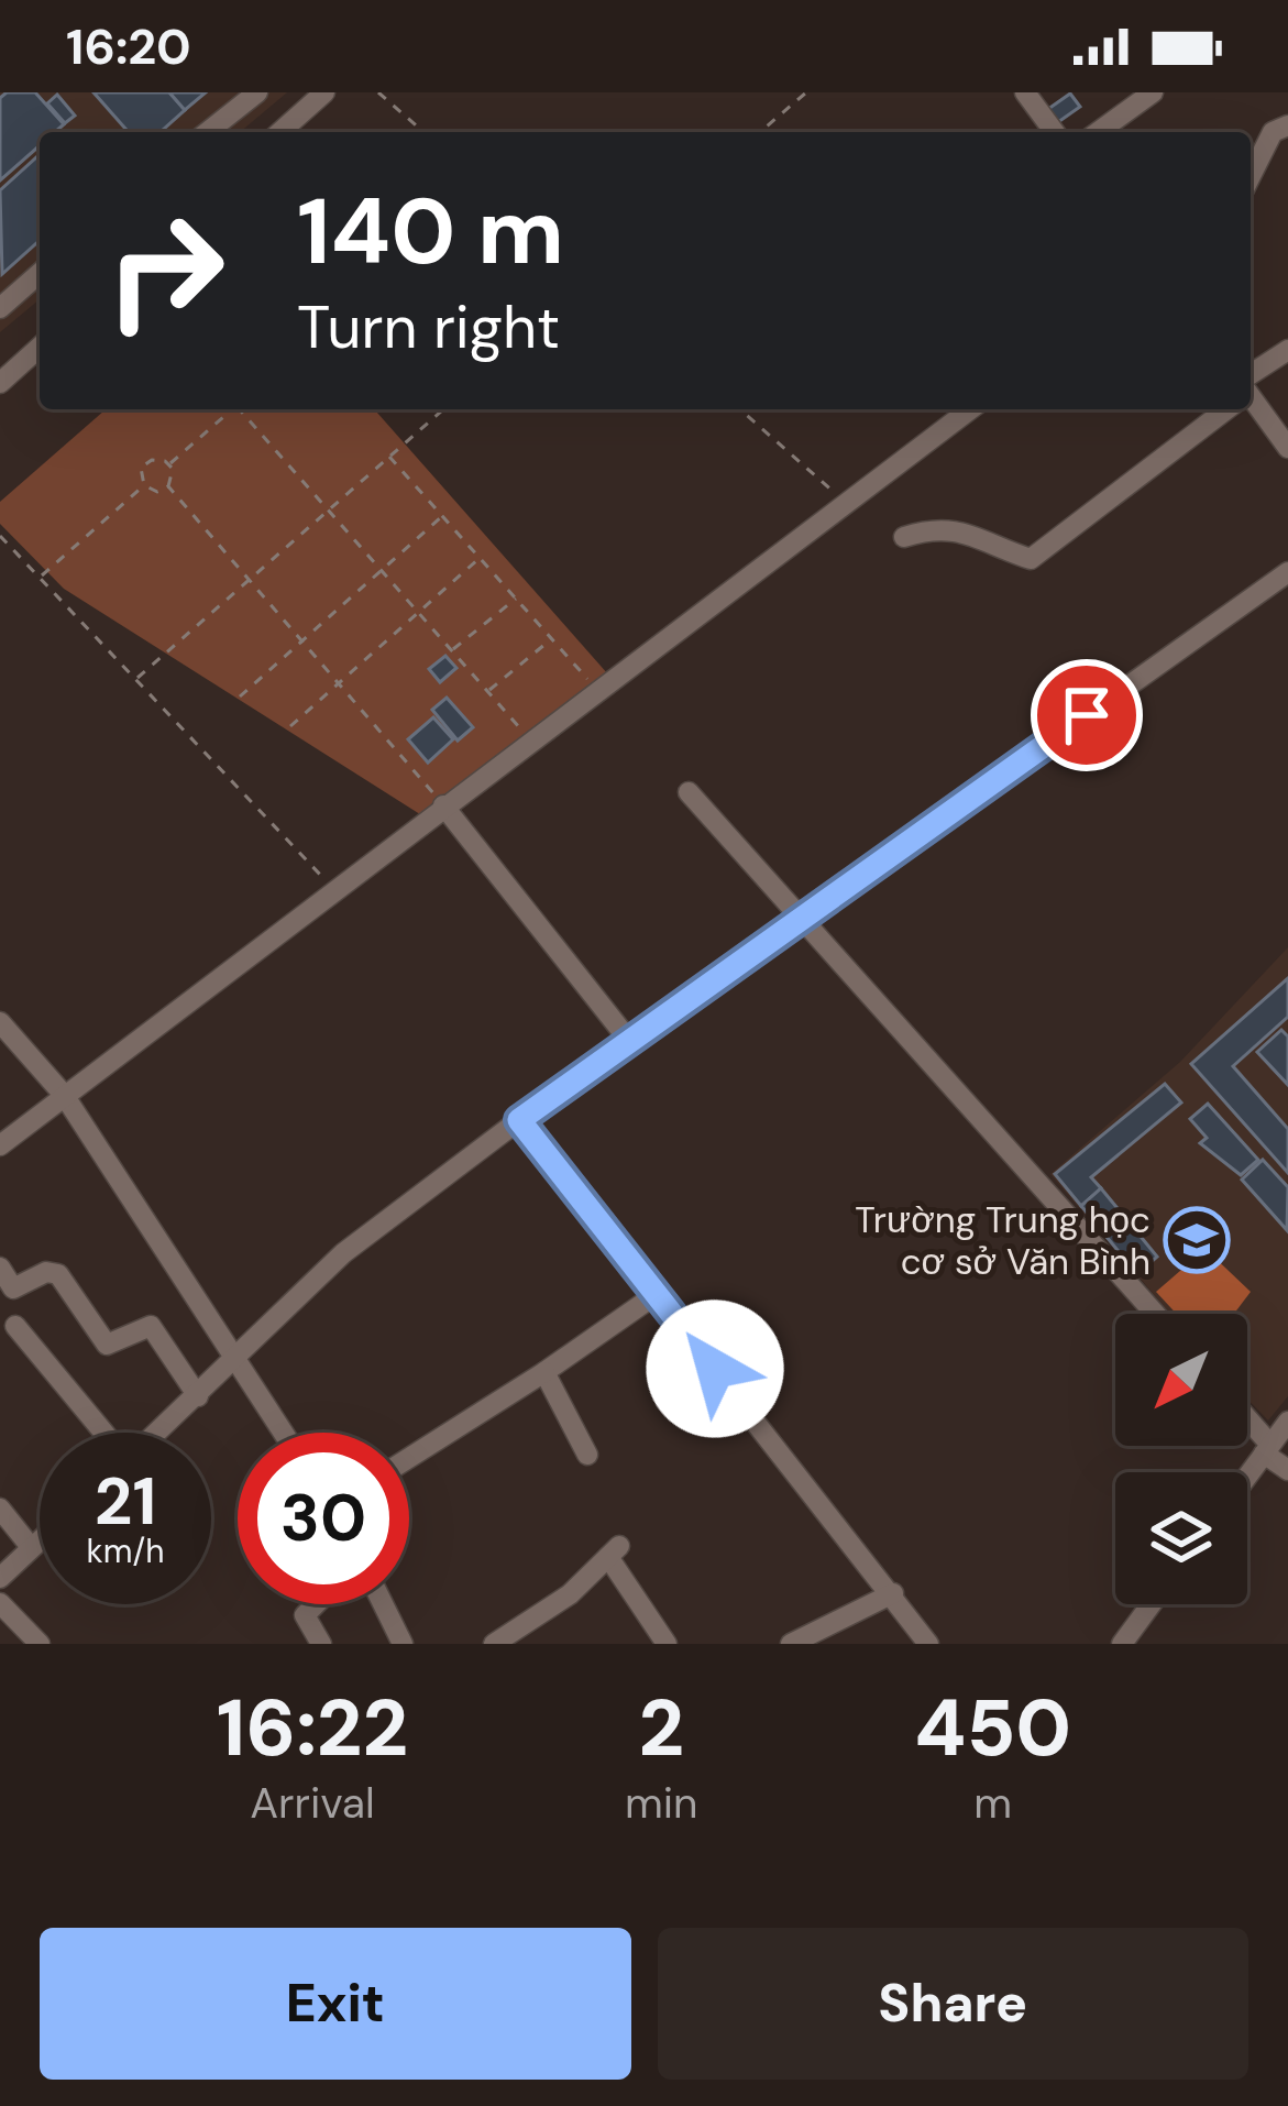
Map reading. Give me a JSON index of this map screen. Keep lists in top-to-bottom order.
{
  "places": {
    "school or university": ["Trường Trung học cơ sở Văn Bình"]
  },
  "north": "bottom left",
  "page": {
    "status": "16:20",
    "turn": ["140 m", "Turn right"],
    "speed": "21 km/h",
    "limit": "30",
    "eta": [
      "16:22",
      "Arrival",
      "2",
      "min",
      "450",
      "m"
    ],
    "buttons": ["Exit", "Share"]
  }
}
